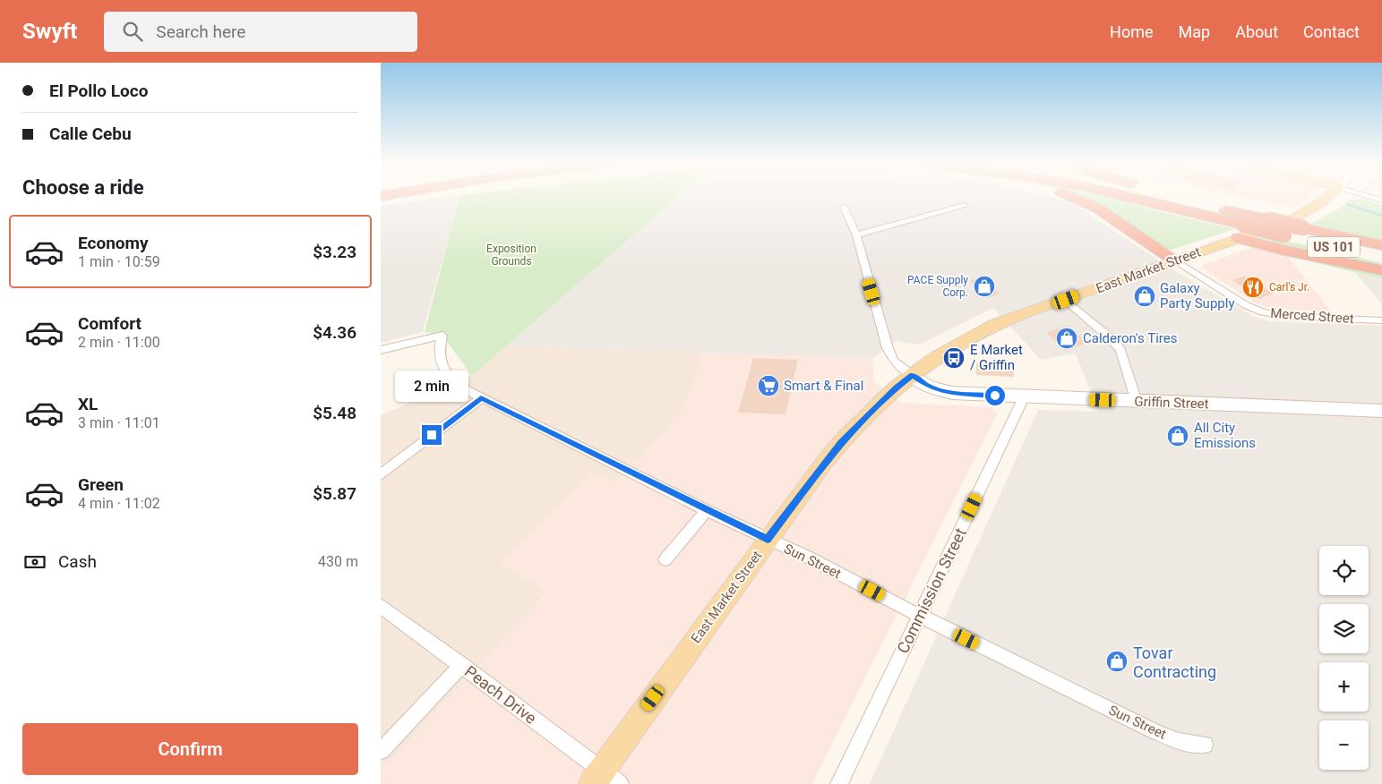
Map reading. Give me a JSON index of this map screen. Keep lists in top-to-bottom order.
{
  "streets": {
    "highway": ["US 101"],
    "main road": ["East Market Street"],
    "street": [
      "Merced Street",
      "Griffin Street",
      "Sun Street",
      "Commission Street",
      "Peach Drive"
    ]
  },
  "crossings": [
    ["US 101", "East Market Street"],
    ["East Market Street", "Merced Street"],
    ["East Market Street", "Griffin Street"],
    ["East Market Street", "Sun Street"],
    ["East Market Street", "Peach Drive"],
    ["Griffin Street", "Commission Street"],
    ["Sun Street", "Commission Street"]
  ],
  "parks": ["Exposition Grounds"],
  "places": {
    "shop": [
      "PACE Supply Corp.",
      "Galaxy Party Supply",
      "Calderon's Tires",
      "All City Emissions",
      "Tovar Contracting"
    ],
    "restaurant": ["Carl's Jr."],
    "bus stop": ["E Market / Griffin"],
    "supermarket": ["Smart & Final"]
  },
  "page": {
    "header": "Swyft",
    "search": "Search here",
    "nav": [
      "Home",
      "Map",
      "About",
      "Contact"
    ],
    "banner": ["El Pollo Loco", "Calle Cebu"],
    "heading": "Choose a ride",
    "list": [
      {
        "name": "Economy",
        "note": "1 min · 10:59",
        "value": "$3.23"
      },
      {
        "name": "Comfort",
        "note": "2 min · 11:00",
        "value": "$4.36"
      },
      {
        "name": "XL",
        "note": "3 min · 11:01",
        "value": "$5.48"
      },
      {
        "name": "Green",
        "note": "4 min · 11:02",
        "value": "$5.87"
      }
    ],
    "bubble": "2 min",
    "pay": ["Cash", "430 m"],
    "map_buttons": ["+", "−"],
    "buttons": "Confirm"
  }
}
